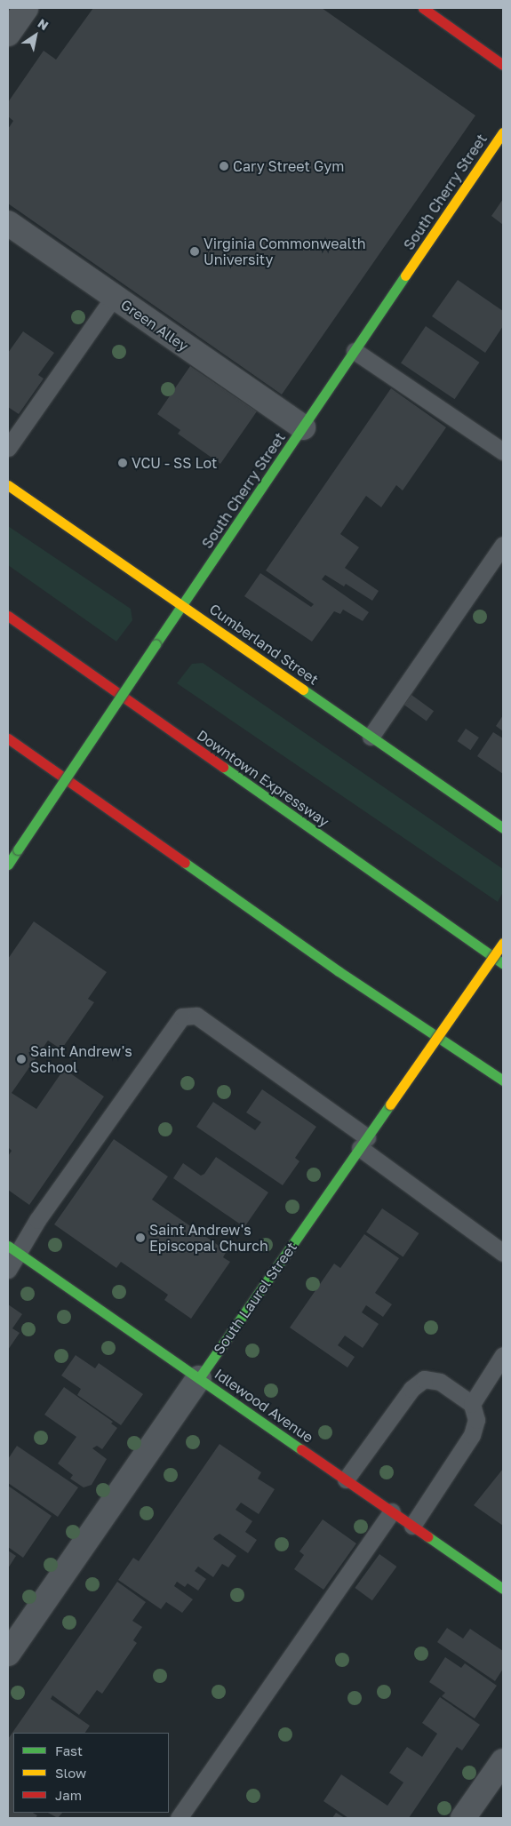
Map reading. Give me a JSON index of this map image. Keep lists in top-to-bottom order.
{
  "streets": {
    "main road": [
      "South Cherry Street",
      "Cumberland Street",
      "Downtown Expressway",
      "South Laurel Street",
      "Idlewood Avenue"
    ],
    "street": ["Green Alley"]
  },
  "crossings": [
    ["South Cherry Street", "Green Alley"],
    ["South Cherry Street", "Cumberland Street"],
    ["South Laurel Street", "Idlewood Avenue"]
  ],
  "places": [
    "Cary Street Gym",
    "Virginia Commonwealth University",
    "VCU - SS Lot",
    "Saint Andrew's School",
    "Saint Andrew's Episcopal Church"
  ],
  "legend": ["Fast", "Slow", "Jam"],
  "north": "top right"
}
